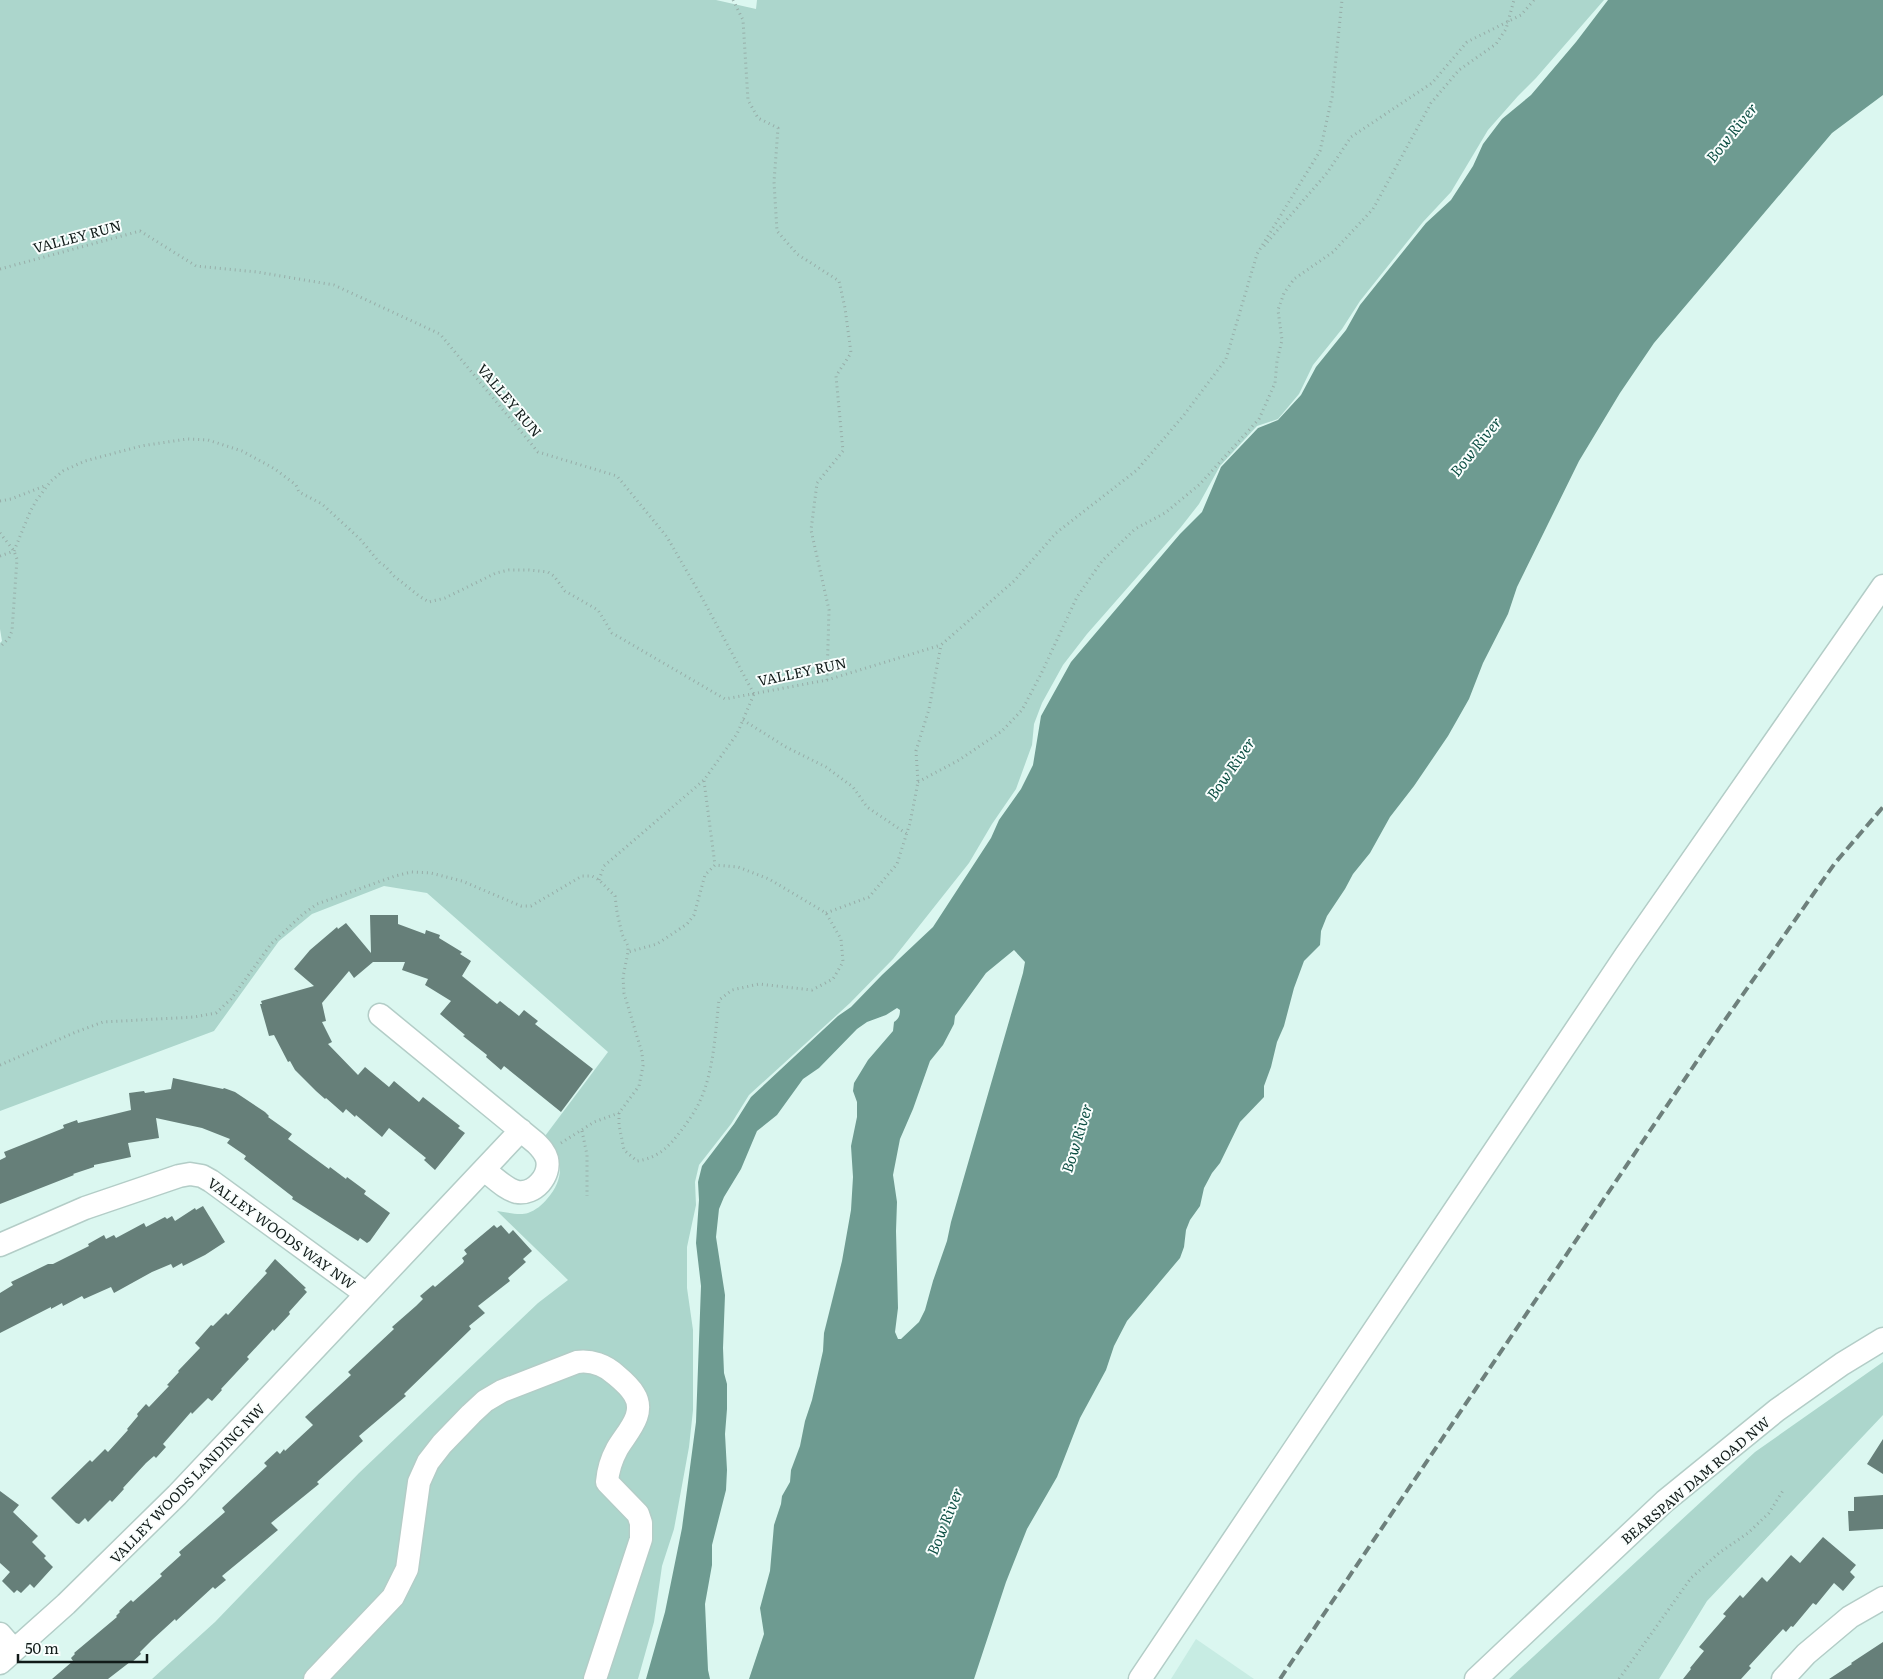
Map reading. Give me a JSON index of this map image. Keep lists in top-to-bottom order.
{
  "streets": {
    "street": ["VALLEY WOODS WAY NW", "BEARSPAW DAM ROAD NW", "VALLEY WOODS LANDING NW"],
    "path": ["VALLEY RUN"]
  },
  "crossings": [
    ["VALLEY WOODS WAY NW", "VALLEY WOODS LANDING NW"]
  ],
  "water": ["Bow River"],
  "scale_bar": "50 m"
}
